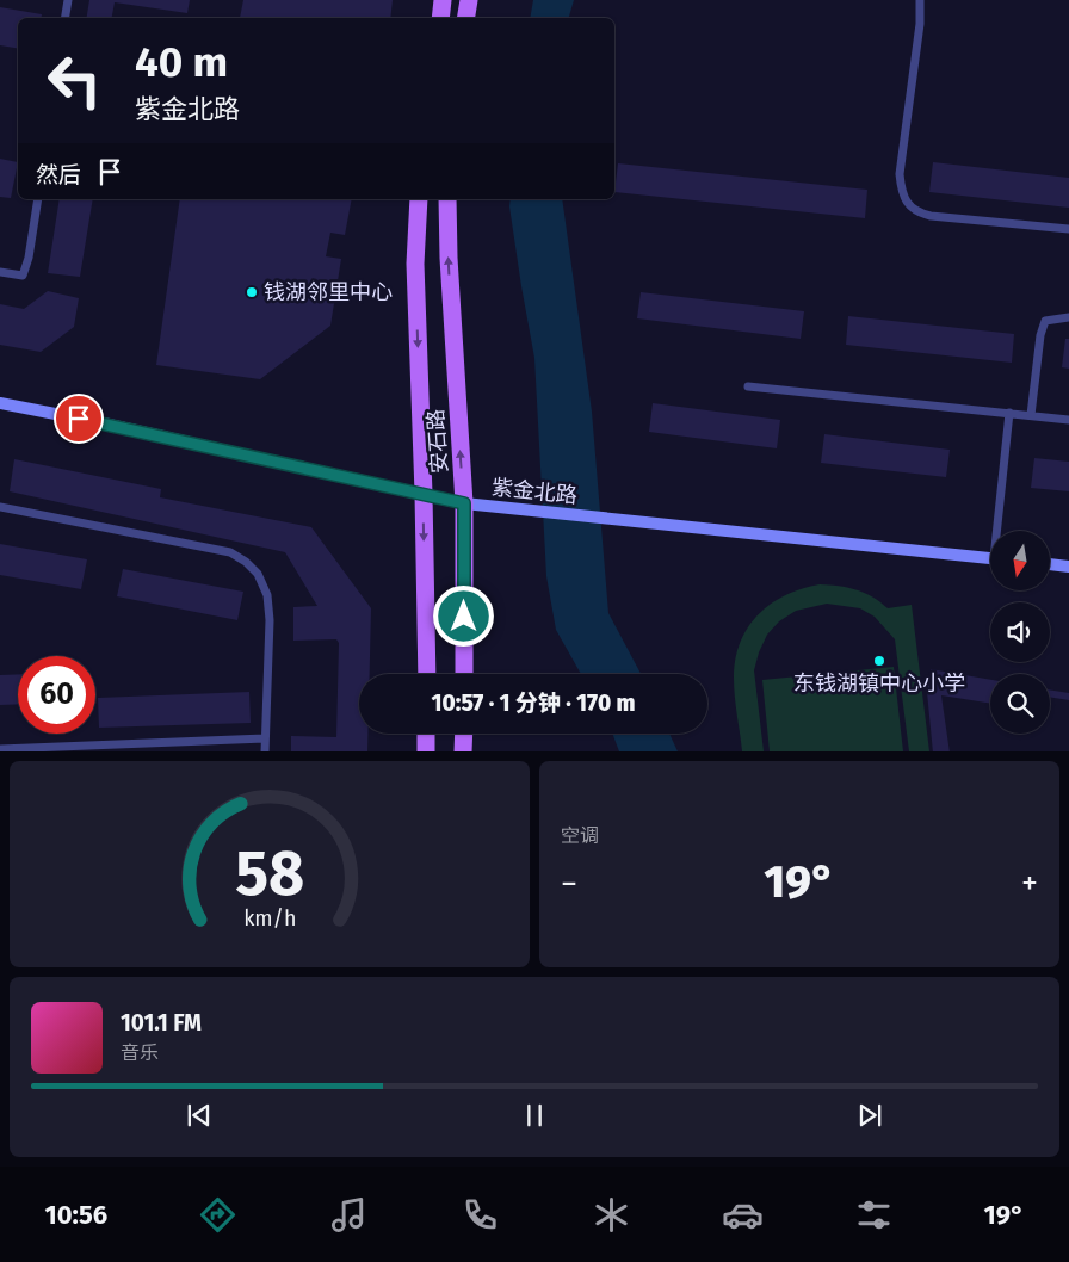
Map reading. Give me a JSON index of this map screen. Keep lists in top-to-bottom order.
{
  "streets": {
    "main road": ["安石路"],
    "street": ["紫金北路"]
  },
  "crossings": [
    ["安石路", "紫金北路"]
  ],
  "places": ["钱湖邻里中心", "东钱湖镇中心小学"],
  "north": "bottom",
  "page": {
    "turn": ["40 m", "紫金北路"],
    "then": "然后",
    "limit": "60",
    "trip": "10:57 · 1 分钟 · 170 m",
    "tile": "空调",
    "heat": ["−", "19°", "+"],
    "song": ["101.1 FM", "音乐"],
    "tabs": ["10:56", "19°"],
    "gauge": ["58", "km/h"]
  }
}
